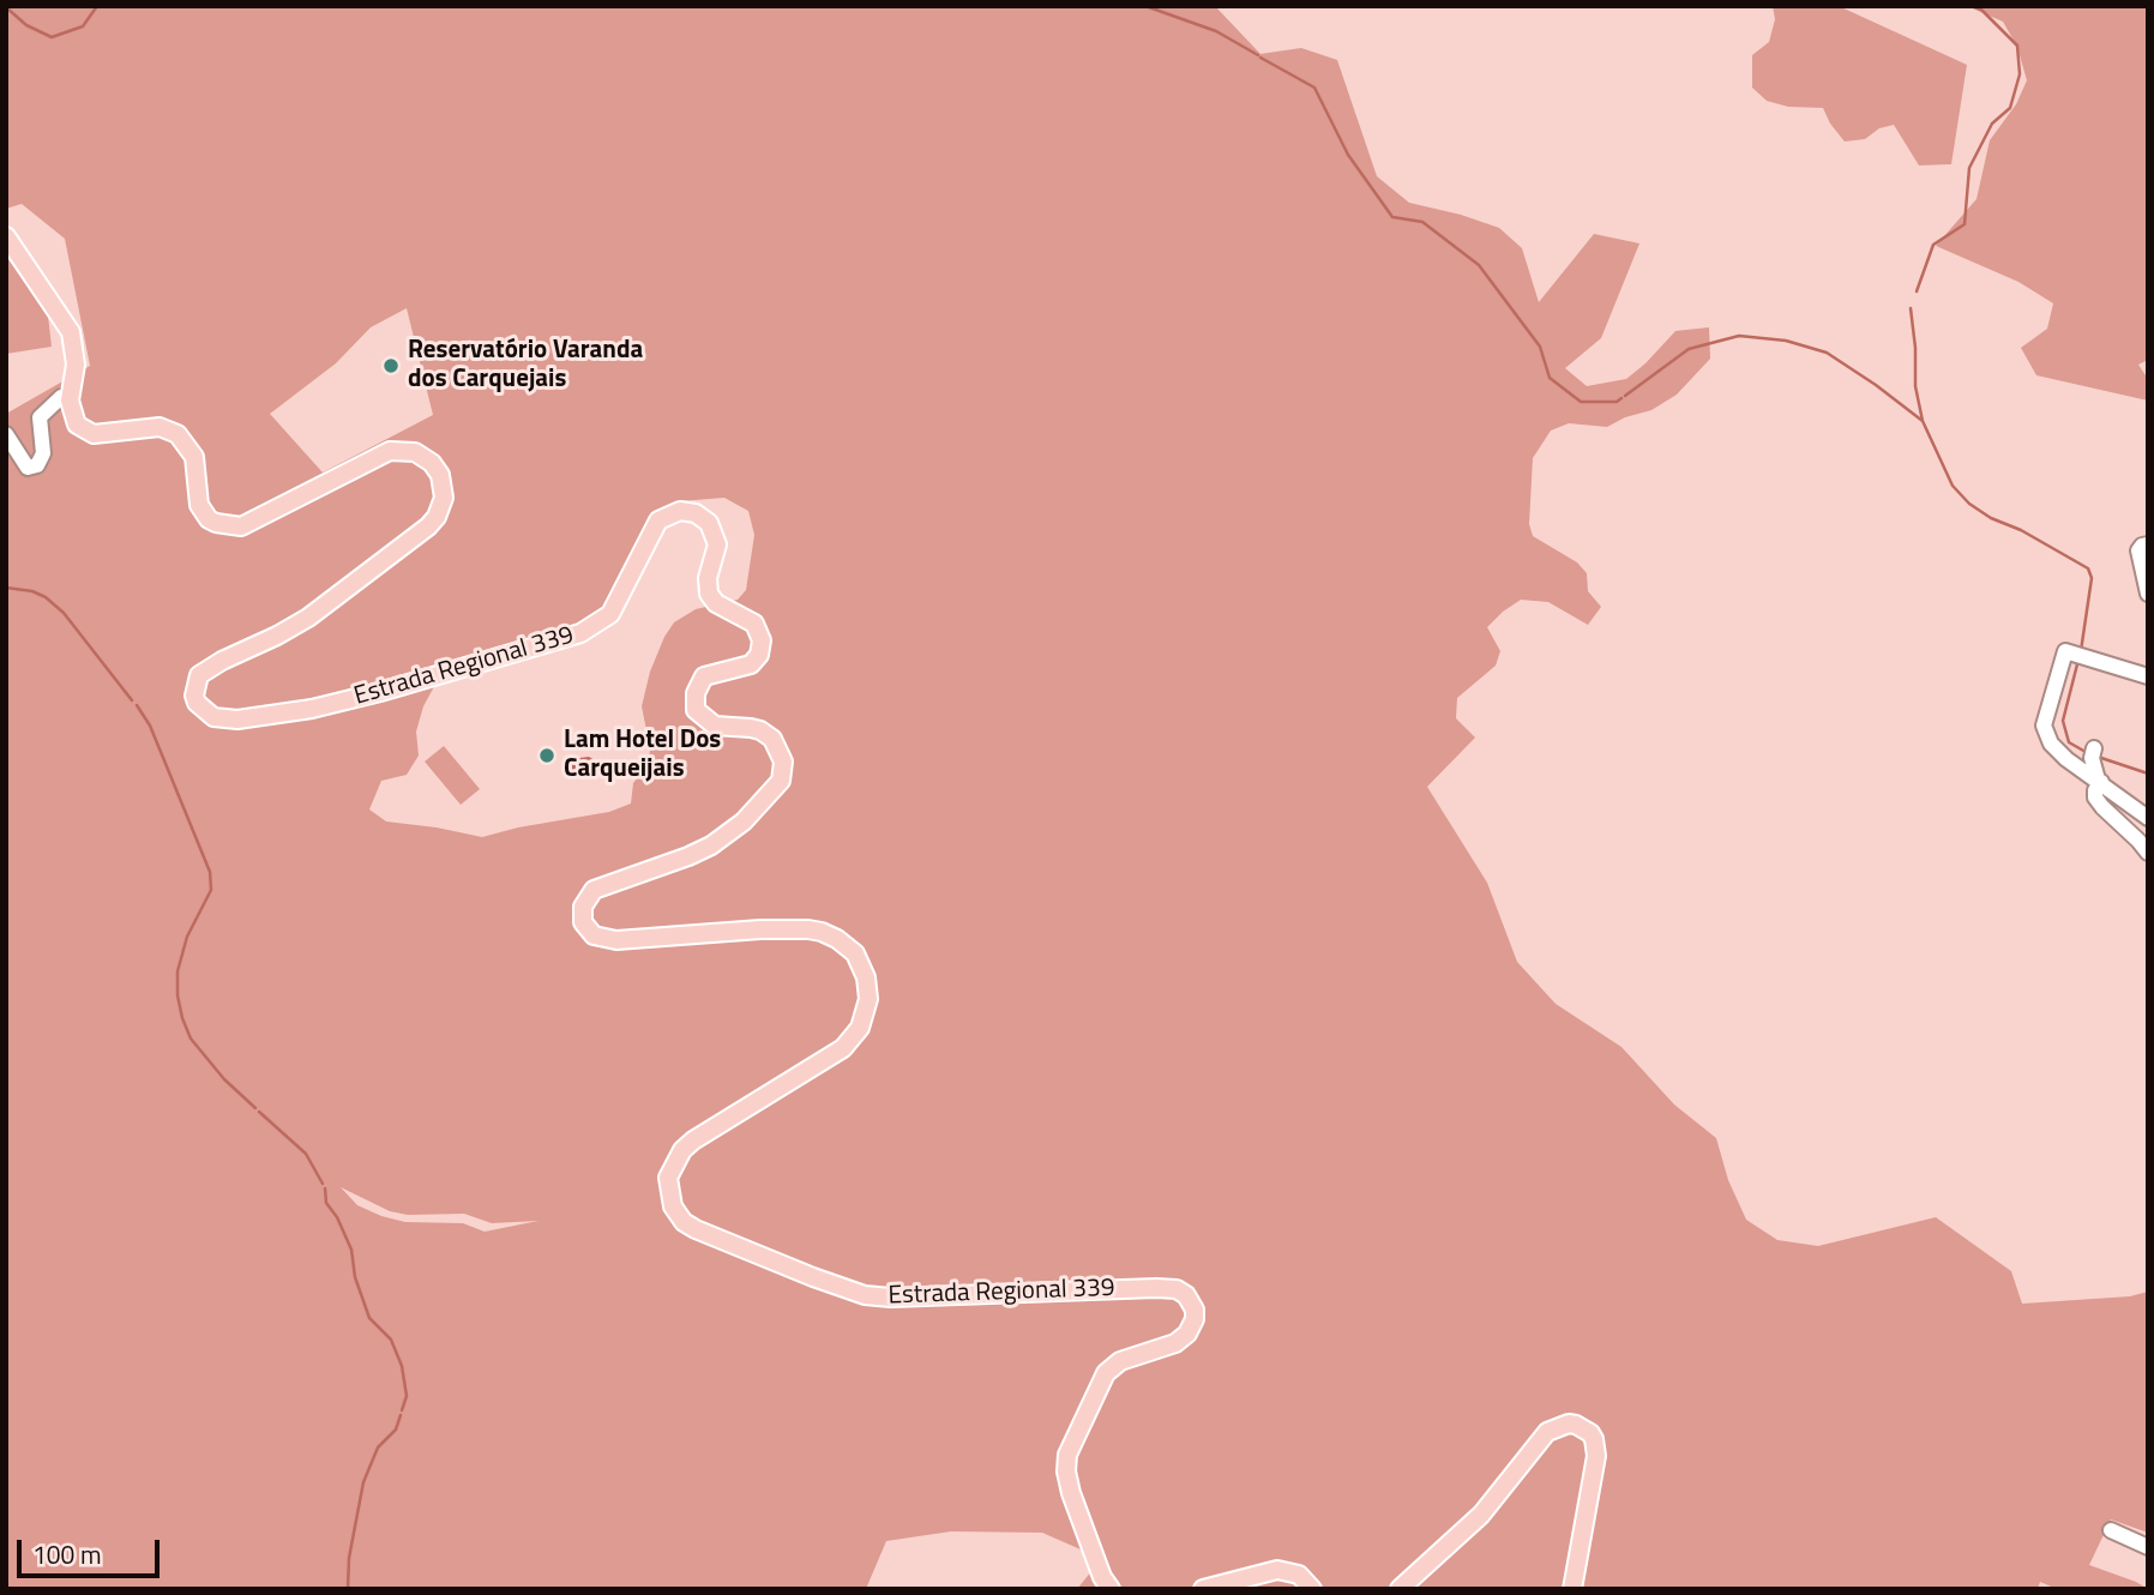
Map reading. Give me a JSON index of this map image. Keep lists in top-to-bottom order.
{
  "streets": {
    "main road": ["Estrada Regional 339"]
  },
  "places": ["Reservatório Varanda dos Carquejais", "Lam Hotel Dos Carqueijais"],
  "scale_bar": "100 m"
}
